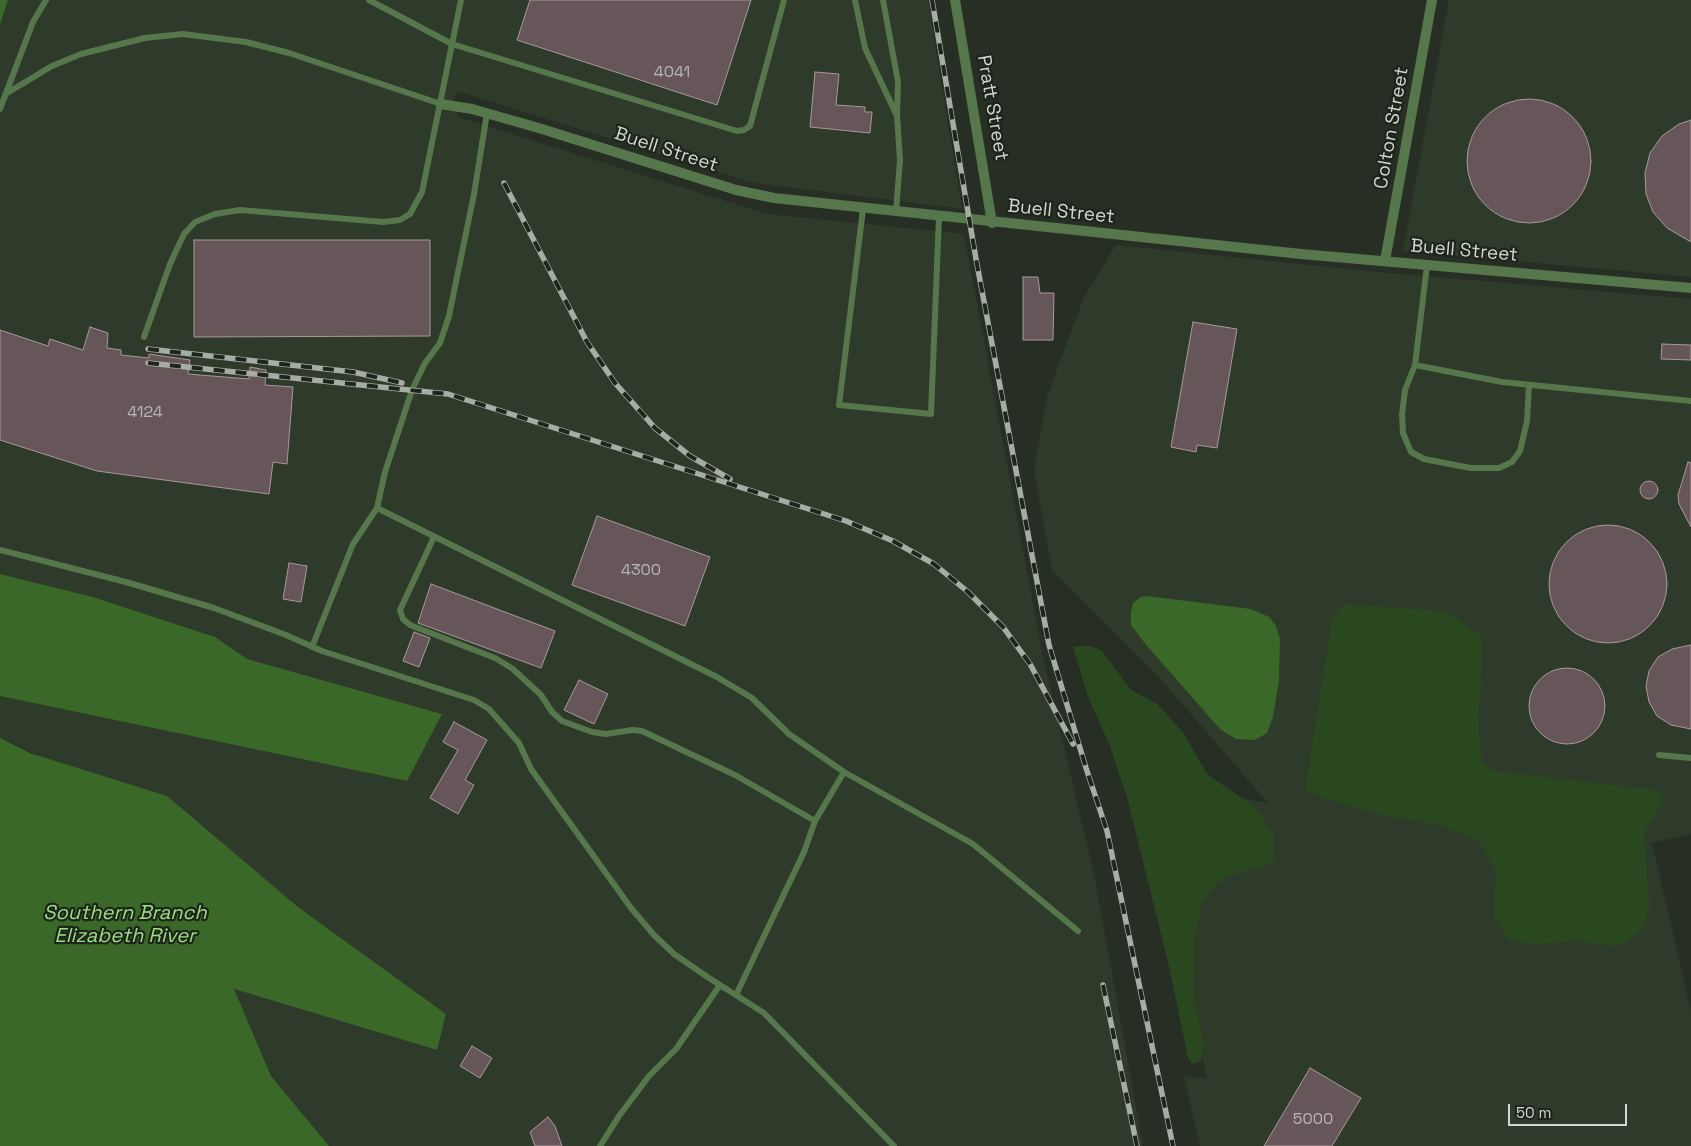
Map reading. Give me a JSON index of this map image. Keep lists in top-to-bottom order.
{
  "streets": {
    "street": ["Pratt Street", "Colton Street", "Buell Street"]
  },
  "crossings": [
    ["Pratt Street", "Buell Street"],
    ["Colton Street", "Buell Street"]
  ],
  "water": ["Southern Branch Elizabeth River"],
  "house_numbers": [
    "4041",
    "4124",
    "4300",
    "5000"
  ],
  "scale_bar": "50 m"
}
